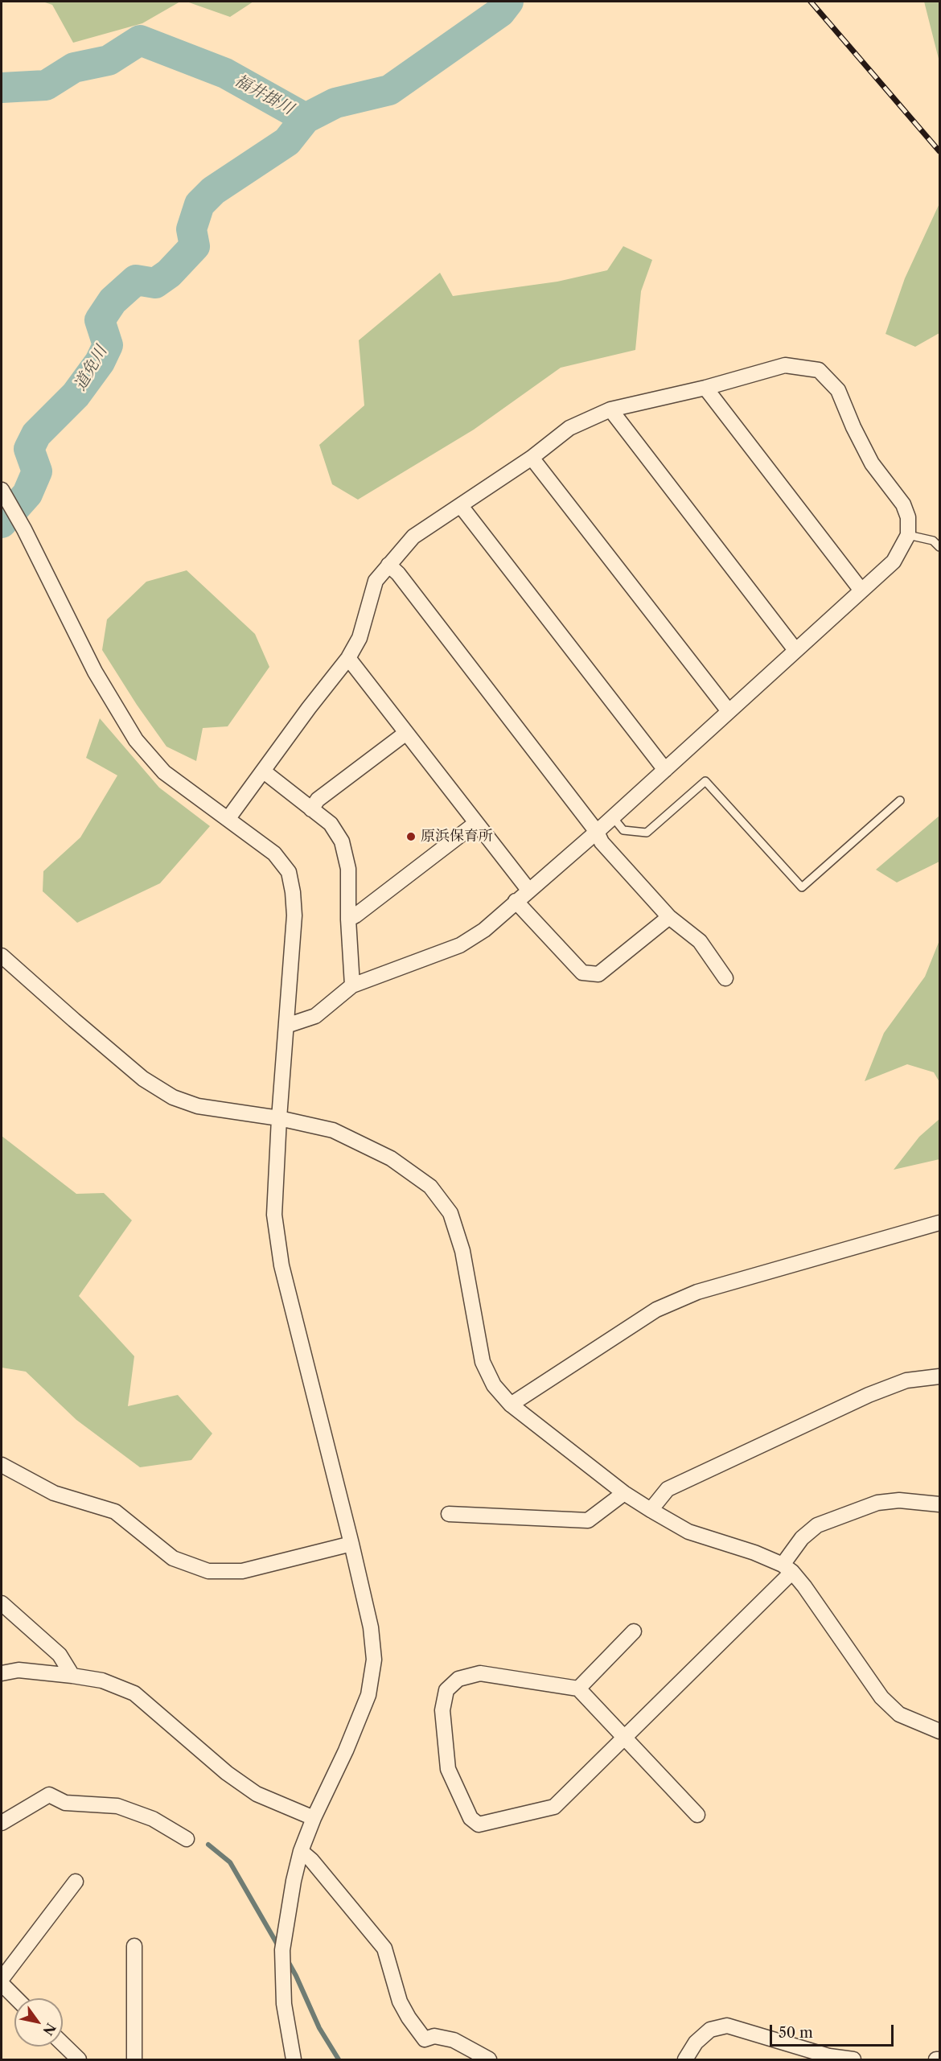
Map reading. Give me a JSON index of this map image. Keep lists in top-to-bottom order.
{
  "water": ["福井掛川", "道免川"],
  "places": ["原浜保育所"],
  "scale_bar": "50 m",
  "north": "bottom right"
}
